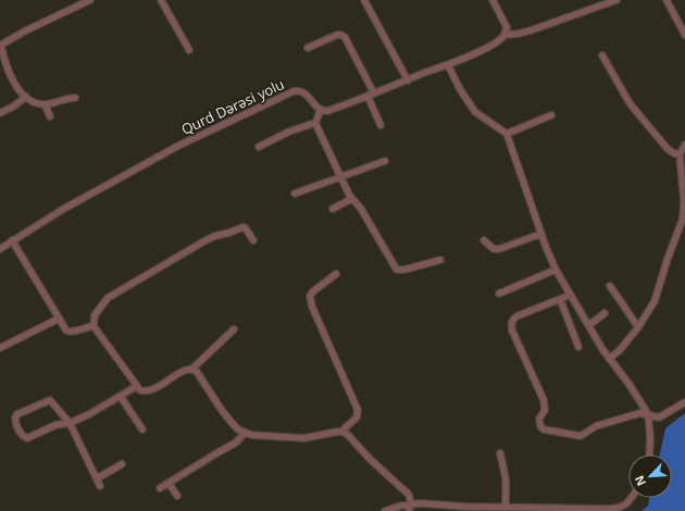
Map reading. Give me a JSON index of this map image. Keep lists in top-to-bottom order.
{
  "streets": {
    "street": ["Qurd Dərəsi yolu"]
  },
  "north": "bottom left"
}
